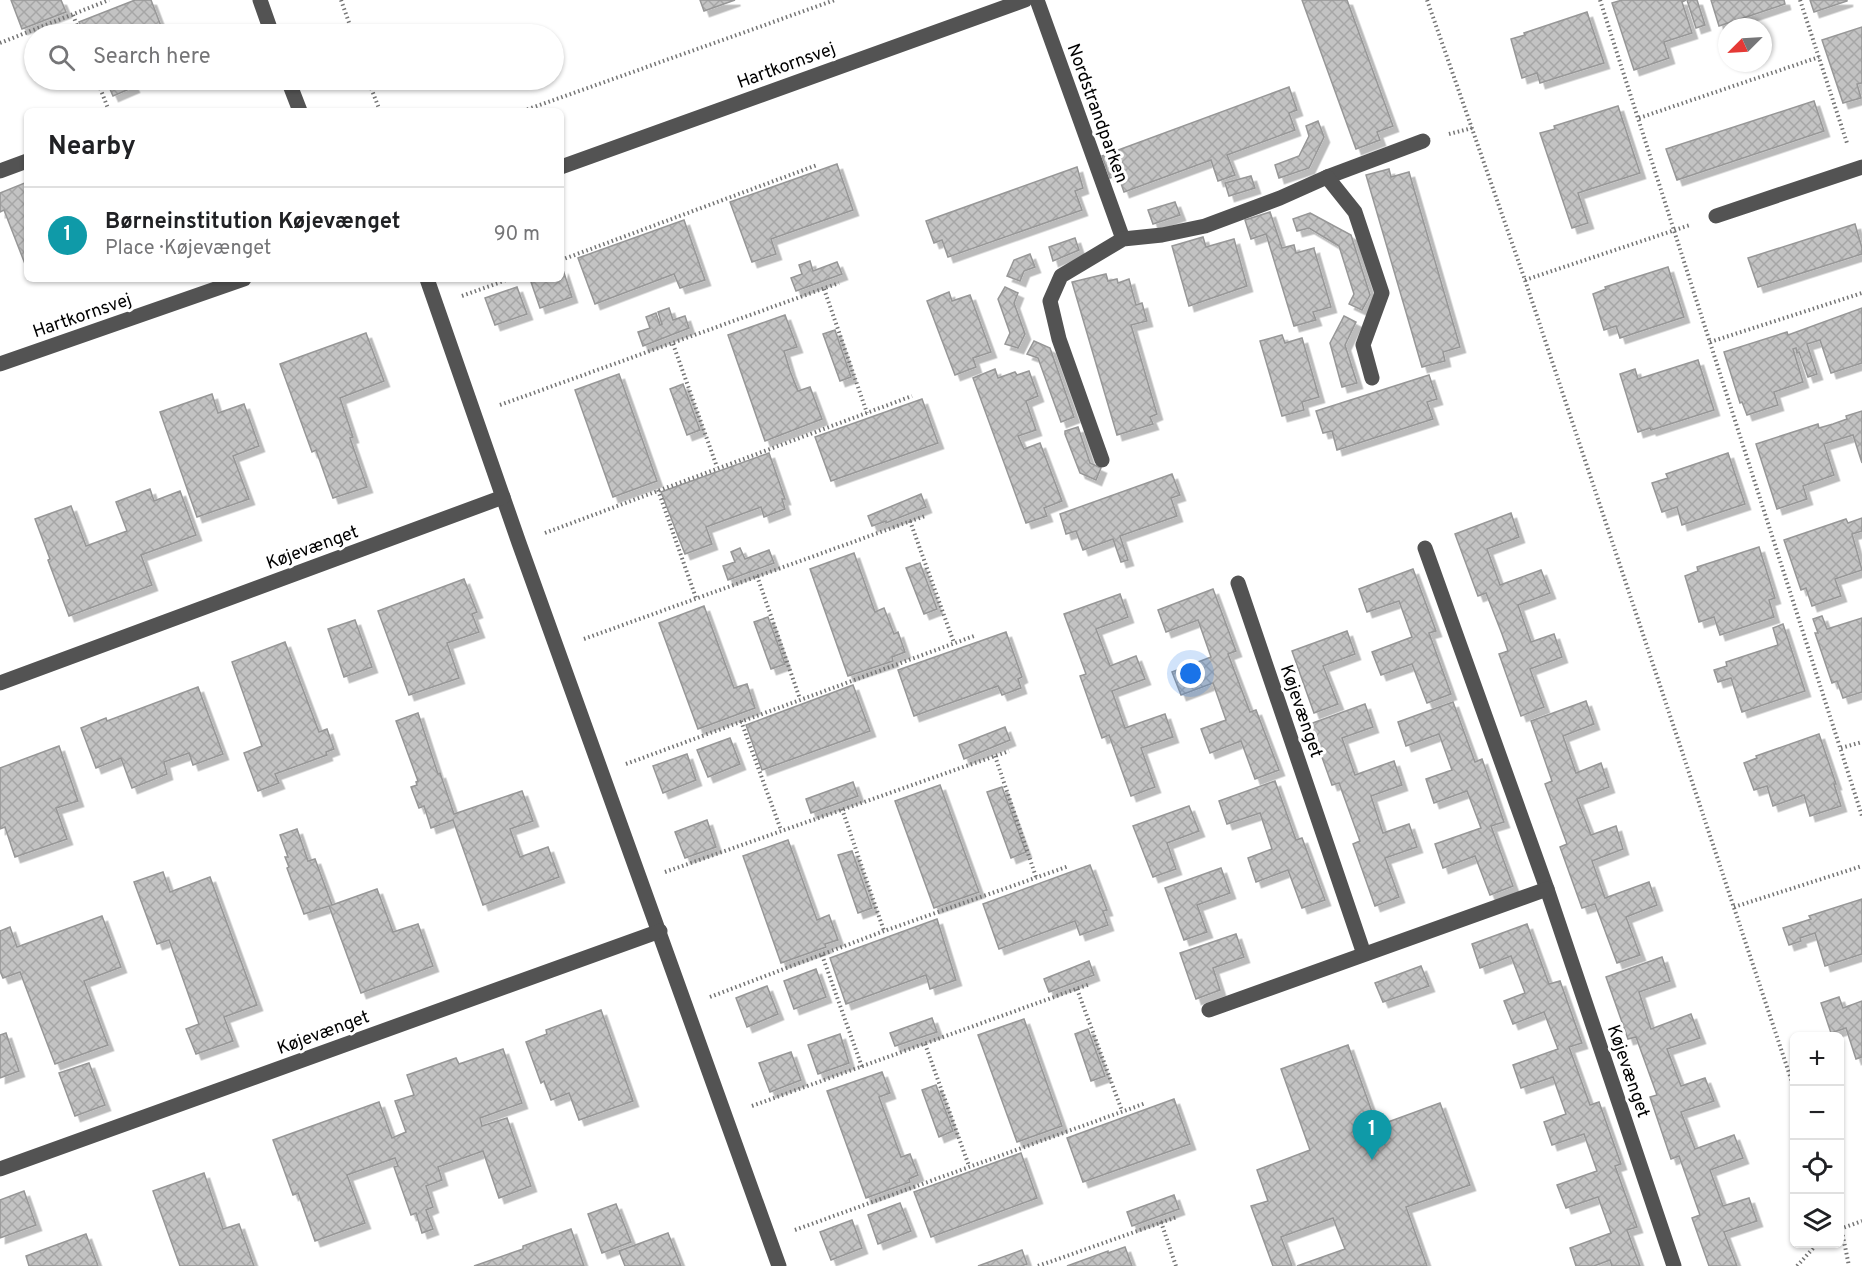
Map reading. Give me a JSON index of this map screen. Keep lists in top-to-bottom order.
{
  "streets": {
    "street": ["Hartkornsvej", "Nordstrandparken", "Køjevænget"]
  },
  "north": "bottom left",
  "page": {
    "search": "Search here",
    "heading": "Nearby",
    "list": [
      {
        "mark": "1",
        "name": "Børneinstitution Køjevænget",
        "note": "Place · Køjevænget",
        "value": "90 m"
      }
    ],
    "map_buttons": ["+", "−"],
    "pins": "1"
  }
}
